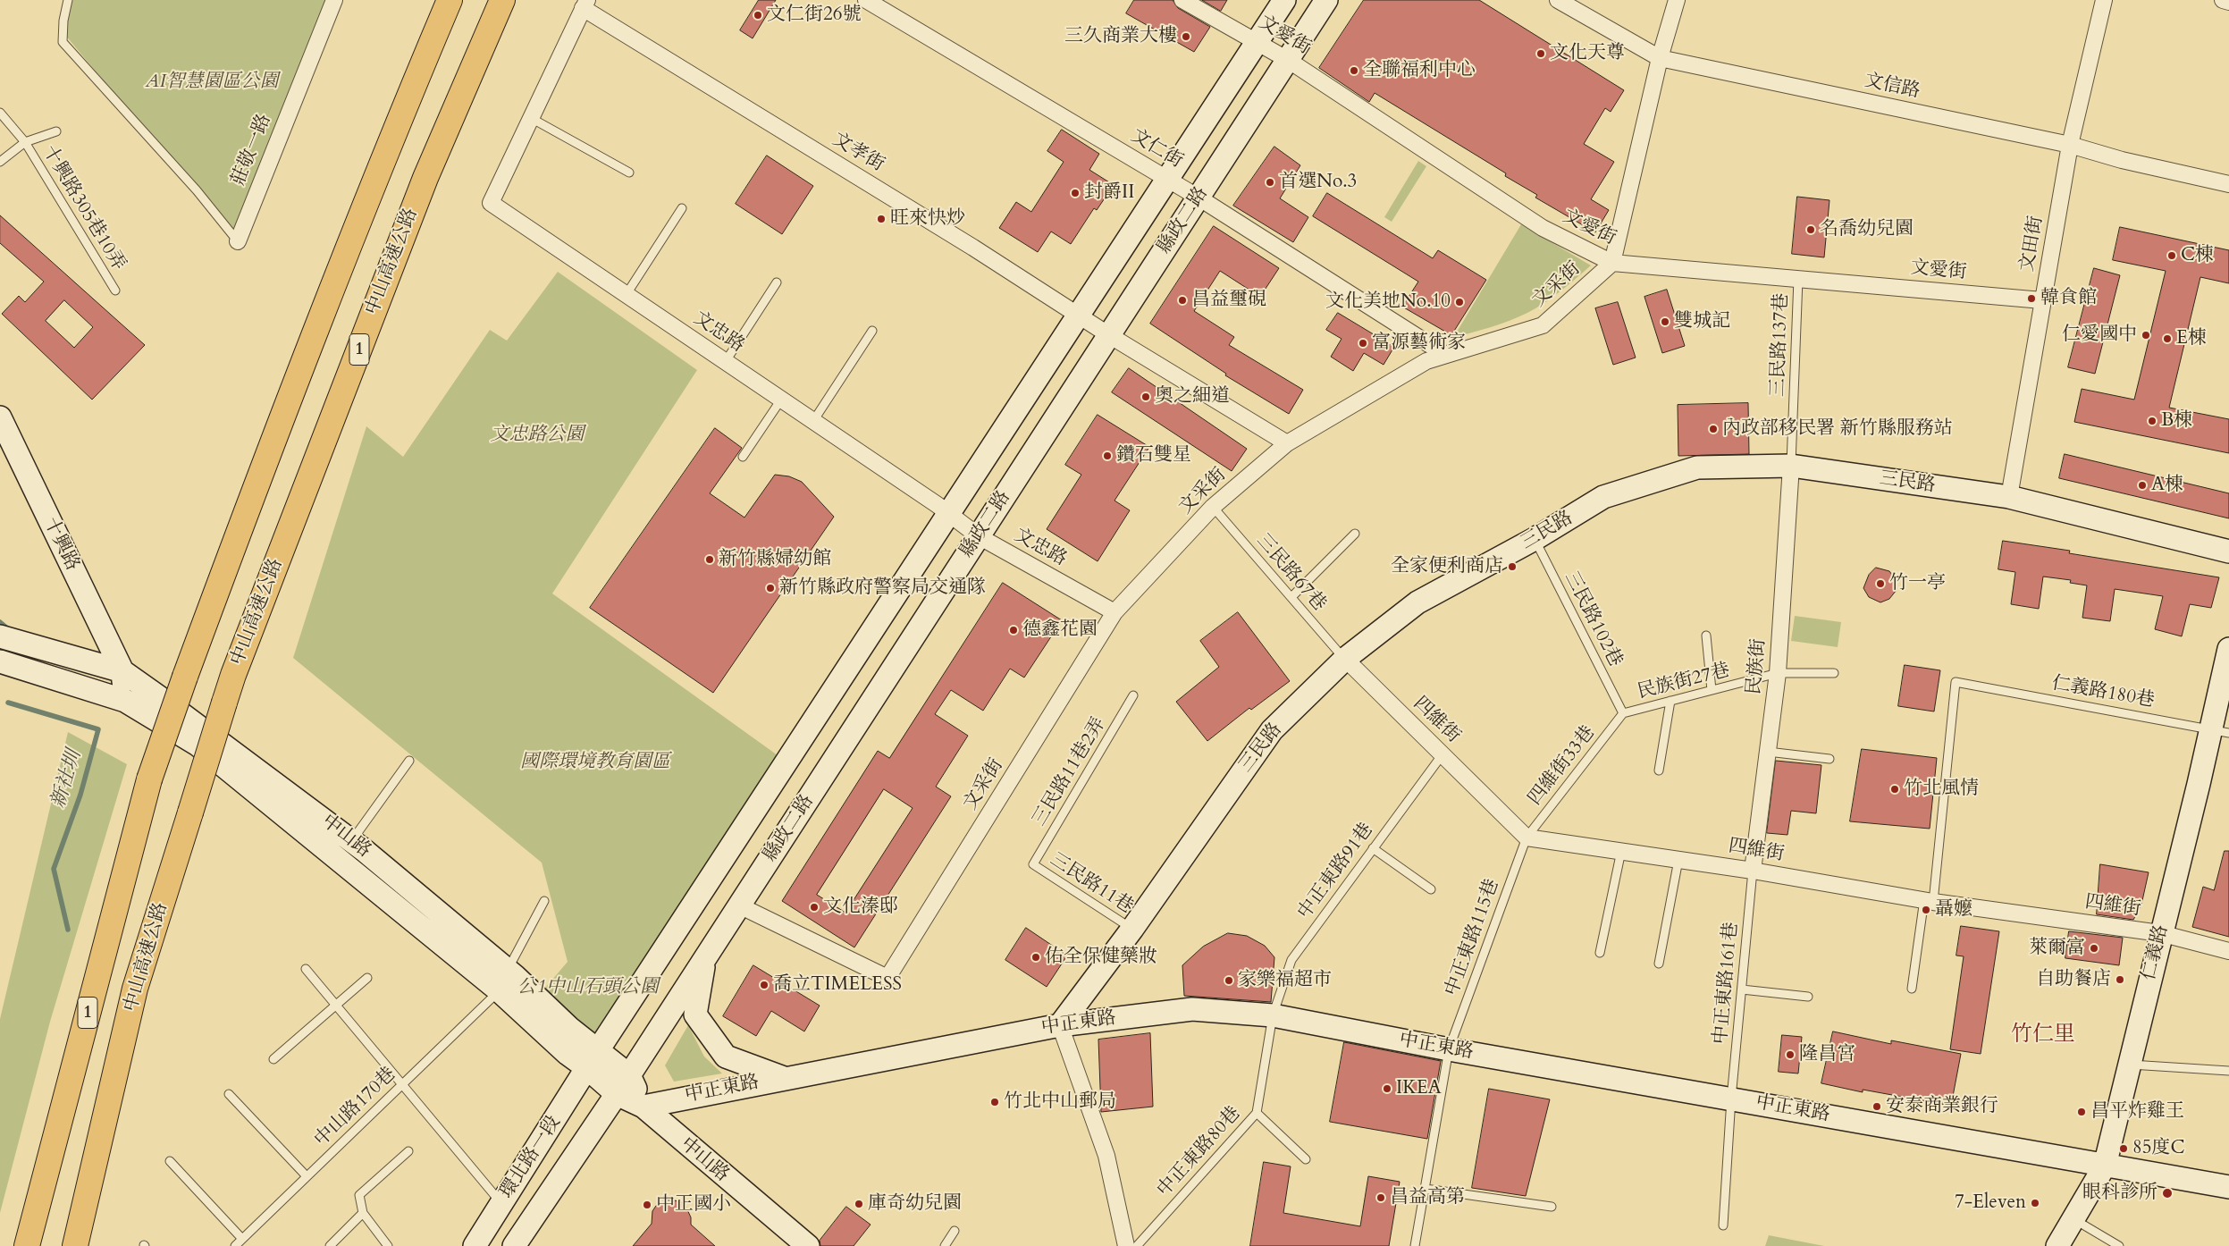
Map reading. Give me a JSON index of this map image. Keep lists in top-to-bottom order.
{
  "streets": {
    "highway": ["中山高速公路", "1"],
    "street": [
      "文愛街",
      "文信路",
      "文仁街",
      "莊敬一路",
      "文孝街",
      "縣政二路",
      "文田街",
      "文采街",
      "文忠路",
      "三民路",
      "十興路",
      "民族街",
      "四維街",
      "中山路",
      "仁義路",
      "中正東路",
      "環北路一段"
    ],
    "lane": [
      "十興路305巷10弄",
      "三民路137巷",
      "三民路67巷",
      "三民路102巷",
      "民族街27巷",
      "仁義路180巷",
      "四維街33巷",
      "三民路11巷2弄",
      "中正東路91巷",
      "三民路11巷",
      "中正東路115巷",
      "中正東路161巷",
      "中山路170巷",
      "中正東路80巷"
    ]
  },
  "crossings": [
    ["文愛街", "縣政二路"],
    ["文愛街", "文田街"],
    ["文愛街", "文采街"],
    ["文愛街", "三民路137巷"],
    ["文信路", "文田街"],
    ["文仁街", "縣政二路"],
    ["文仁街", "文采街"],
    ["文孝街", "縣政二路"],
    ["文孝街", "文采街"],
    ["文孝街", "文忠路"],
    ["縣政二路", "文采街"],
    ["縣政二路", "文忠路"],
    ["縣政二路", "中山路"],
    ["縣政二路", "環北路一段"],
    ["文田街", "三民路"],
    ["文采街", "文忠路"],
    ["文采街", "三民路67巷"],
    ["三民路137巷", "三民路"],
    ["三民路137巷", "民族街"],
    ["三民路", "三民路67巷"],
    ["三民路", "三民路102巷"],
    ["三民路", "民族街"],
    ["三民路", "四維街"],
    ["三民路", "三民路11巷"],
    ["三民路", "中正東路"],
    ["十興路", "中山路"],
    ["三民路67巷", "四維街"],
    ["三民路102巷", "民族街27巷"],
    ["三民路102巷", "四維街33巷"],
    ["民族街", "民族街27巷"],
    ["民族街", "四維街"],
    ["民族街", "中正東路161巷"],
    ["民族街27巷", "四維街33巷"],
    ["仁義路180巷", "四維街"],
    ["仁義路180巷", "仁義路"],
    ["四維街", "四維街33巷"],
    ["四維街", "中正東路91巷"],
    ["四維街", "中正東路115巷"],
    ["四維街", "仁義路"],
    ["四維街", "中正東路161巷"],
    ["四維街33巷", "中正東路115巷"],
    ["三民路11巷2弄", "三民路11巷"],
    ["中山路", "中正東路"],
    ["中山路", "中山路170巷"],
    ["中山路", "環北路一段"],
    ["中正東路91巷", "中正東路"],
    ["中正東路91巷", "中正東路80巷"],
    ["中正東路115巷", "中正東路"],
    ["仁義路", "中正東路"],
    ["中正東路161巷", "中正東路"],
    ["中正東路", "中正東路80巷"]
  ],
  "districts": ["竹仁里"],
  "water": ["新社圳"],
  "parks": [
    "AI智慧園區公園",
    "文忠路公園",
    "國際環境教育園區",
    "公1中山石頭公園"
  ],
  "places": [
    "文仁街26號",
    "三久商業大樓",
    "文化天尊",
    "全聯福利中心",
    "首選No.3",
    "封爵II",
    "旺來快炒",
    "名喬幼兒園",
    "C棟",
    "韓食館",
    "昌益璽硯",
    "文化美地No.10",
    "雙城記",
    "仁愛國中",
    "E棟",
    "富源藝術家",
    "奧之細道",
    "B棟",
    "內政部移民署 新竹縣服務站",
    "鑽石雙星",
    "A棟",
    "新竹縣婦幼館",
    "全家便利商店",
    "竹一亭",
    "新竹縣政府警察局交通隊",
    "德鑫花園",
    "竹北風情",
    "文化溱邸",
    "聶嬤",
    "萊爾富",
    "佑全保健藥妝",
    "自助餐店",
    "家樂福超市",
    "喬立TIMELESS",
    "隆昌宮",
    "IKEA",
    "竹北中山郵局",
    "安泰商業銀行",
    "昌平炸雞王",
    "85度C",
    "眼科診所",
    "昌益高第",
    "7-Eleven",
    "庫奇幼兒園",
    "中正國小"
  ]
}
